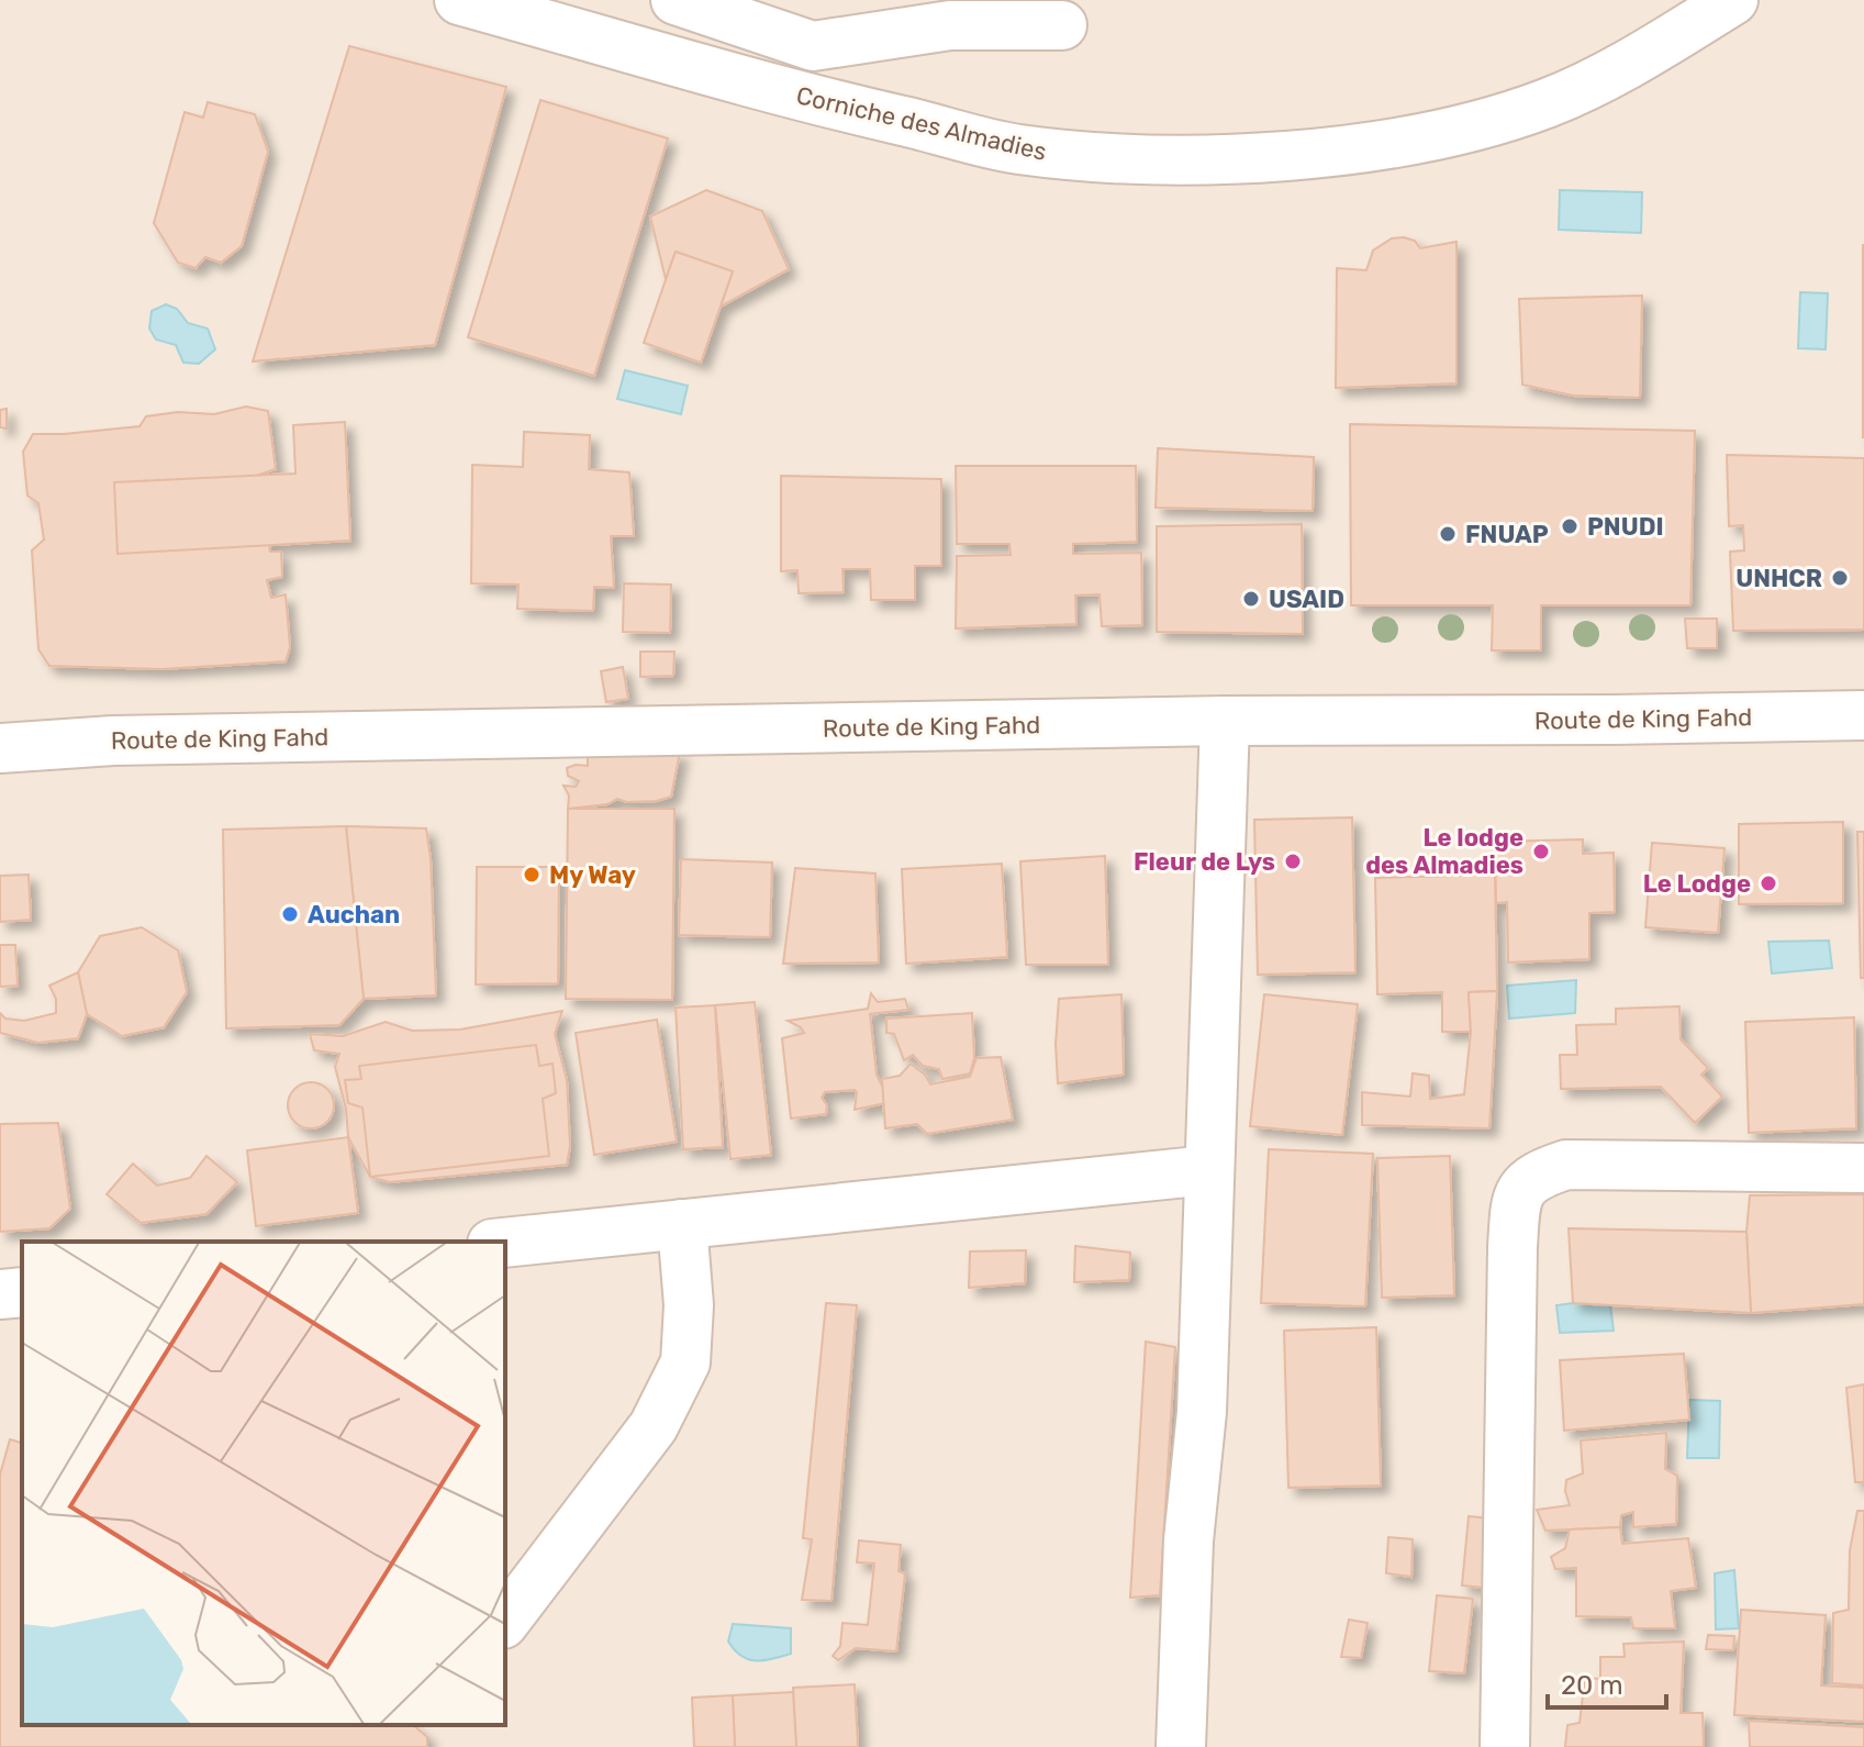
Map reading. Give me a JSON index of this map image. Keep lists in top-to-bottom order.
{
  "streets": {
    "street": ["Corniche des Almadies", "Route de King Fahd"]
  },
  "places": [
    "PNUDI",
    "FNUAP",
    "UNHCR",
    "USAID",
    "Le lodge des Almadies",
    "Fleur de Lys",
    "My Way",
    "Le Lodge",
    "Auchan"
  ],
  "scale_bar": "20 m"
}
